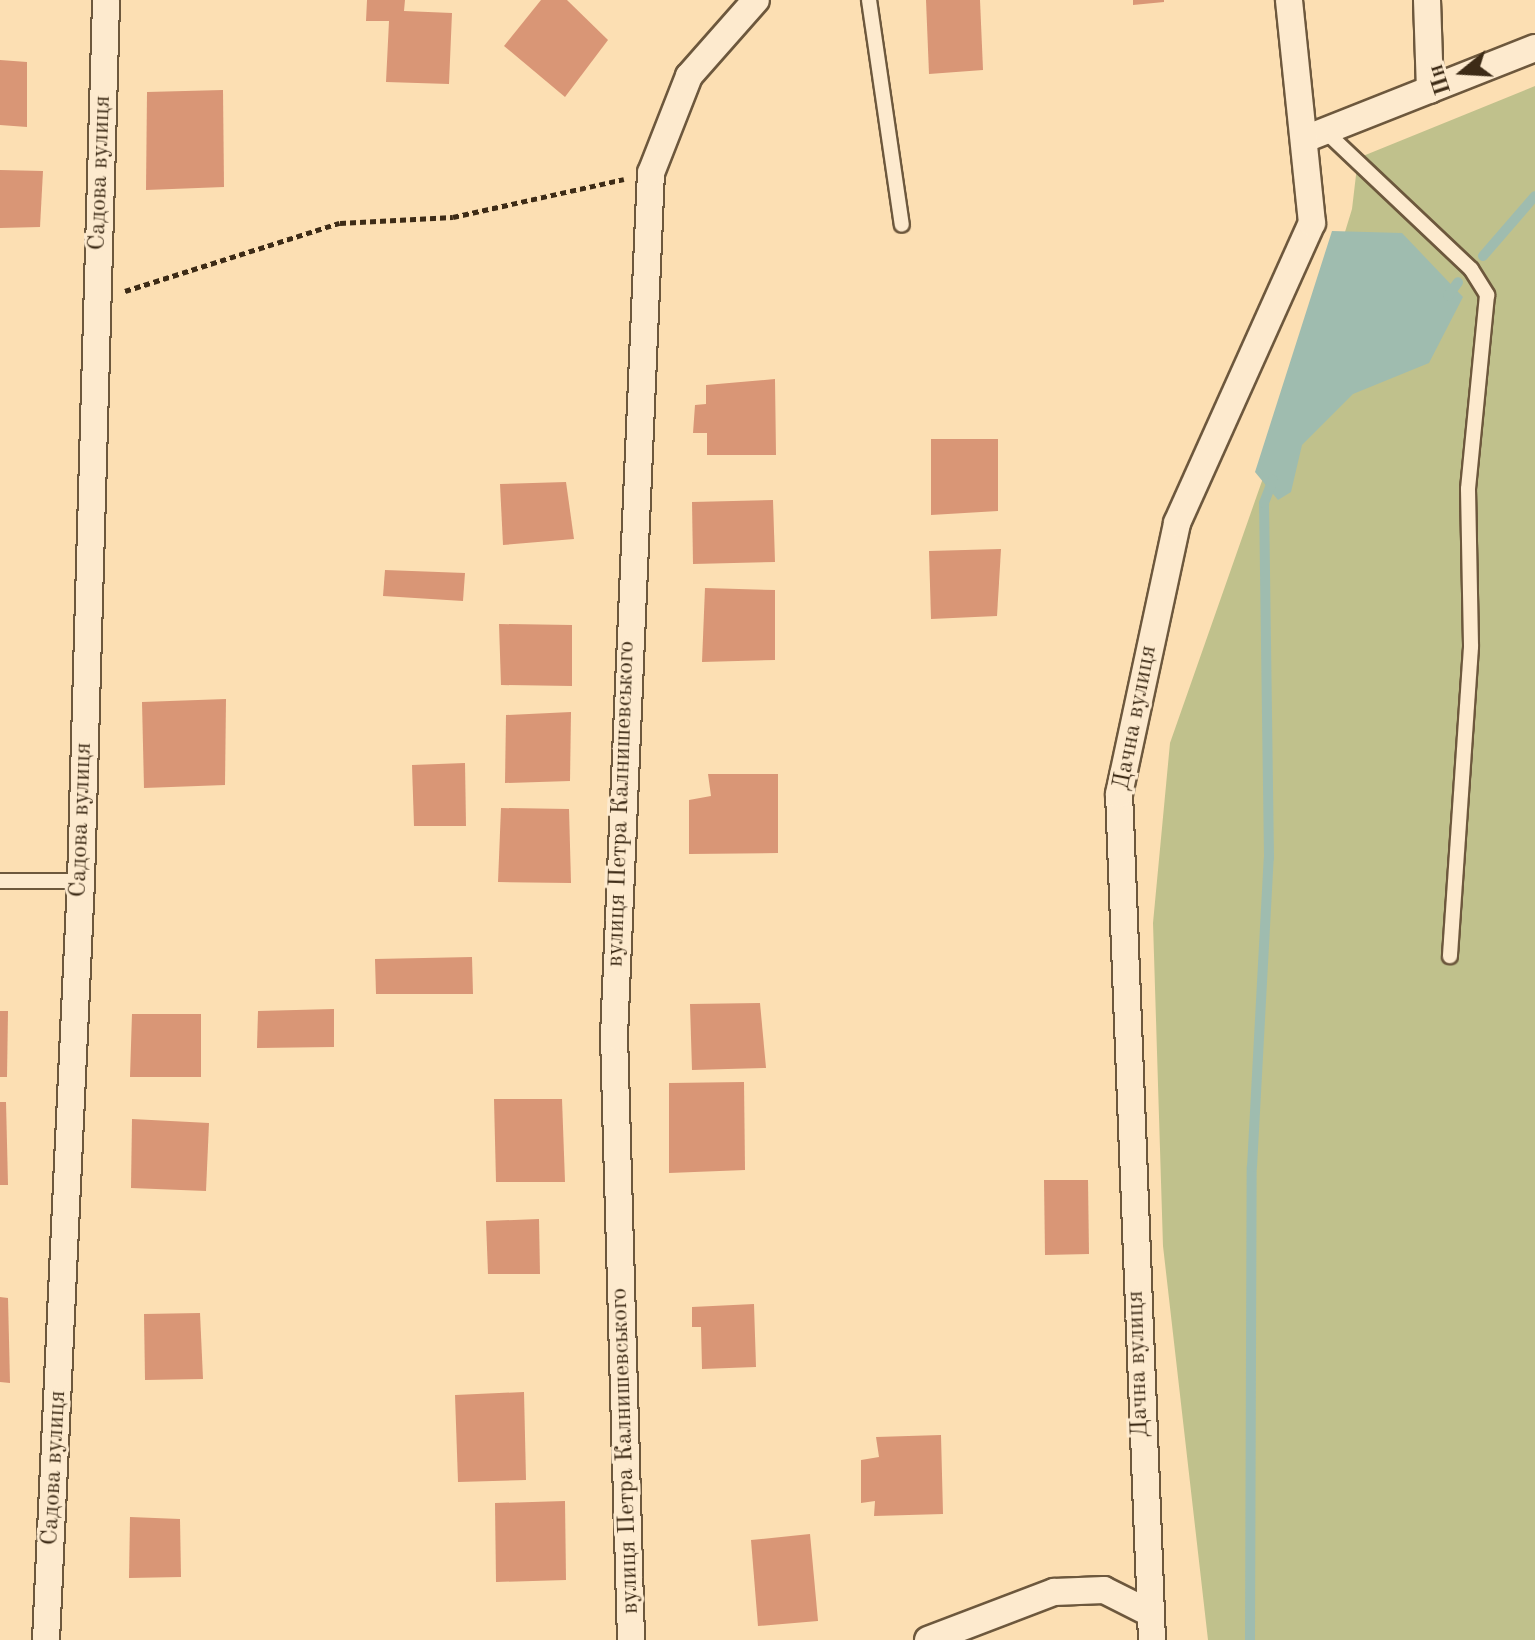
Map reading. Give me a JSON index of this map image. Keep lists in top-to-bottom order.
{
  "streets": {
    "street": ["Садова вулиця", "Дачна вулиця", "вулиця Петра Калнишевського"]
  },
  "north": "left"
}
